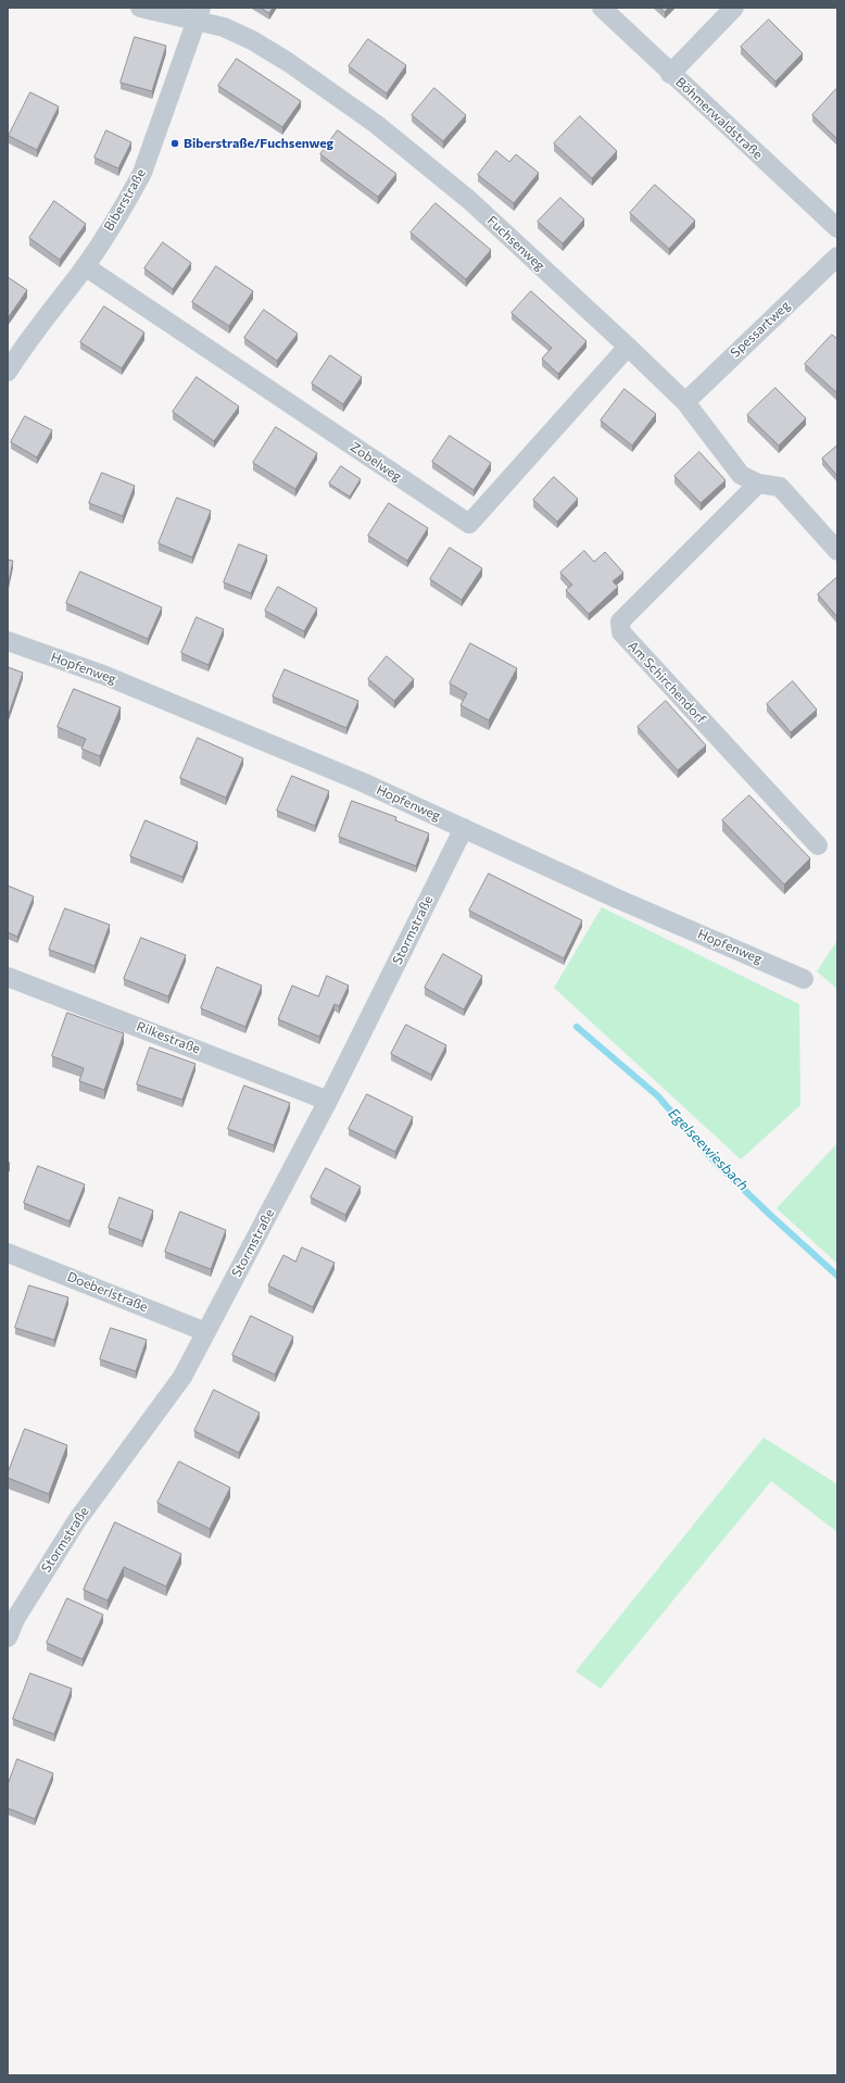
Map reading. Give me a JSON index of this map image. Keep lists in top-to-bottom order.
{
  "streets": {
    "street": [
      "Böhmerwaldstraße",
      "Biberstraße",
      "Fuchsenweg",
      "Spessartweg",
      "Zobelweg",
      "Hopfenweg",
      "Am Schirchendorf",
      "Stormstraße",
      "Rilkestraße",
      "Doeberlstraße"
    ]
  },
  "crossings": [
    ["Biberstraße", "Fuchsenweg"],
    ["Biberstraße", "Zobelweg"],
    ["Fuchsenweg", "Spessartweg"],
    ["Fuchsenweg", "Zobelweg"],
    ["Fuchsenweg", "Am Schirchendorf"],
    ["Hopfenweg", "Stormstraße"],
    ["Stormstraße", "Rilkestraße"],
    ["Stormstraße", "Doeberlstraße"]
  ],
  "water": ["Egelseewiesbach"],
  "places": ["Biberstraße/Fuchsenweg"]
}
